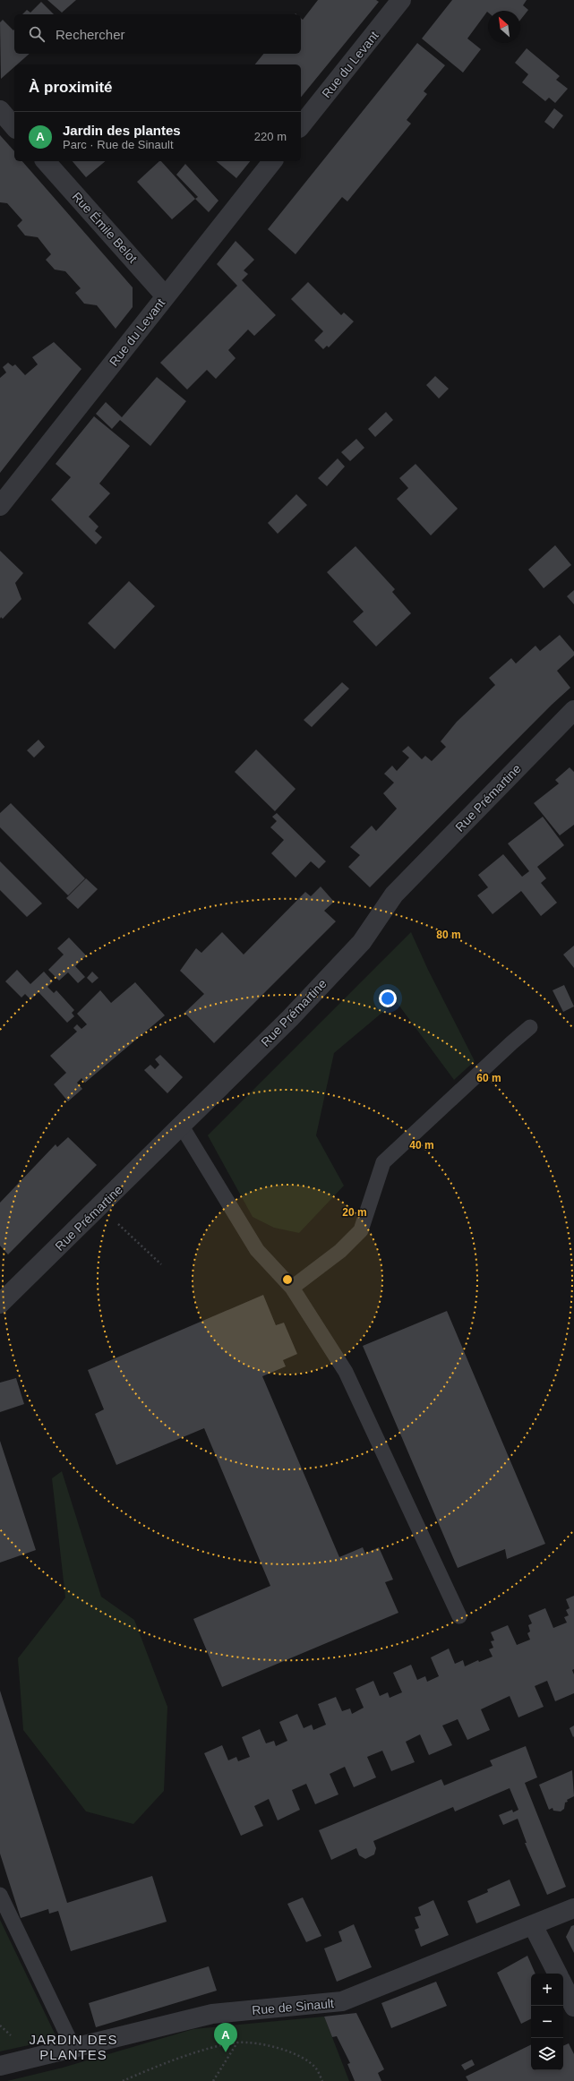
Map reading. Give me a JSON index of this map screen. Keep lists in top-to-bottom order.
{
  "streets": {
    "street": [
      "Rue du Levant",
      "Rue Émile Belot",
      "Rue Prémartine",
      "Rue de Sinault"
    ]
  },
  "crossings": [
    ["Rue du Levant", "Rue Émile Belot"]
  ],
  "districts": ["JARDIN DES PLANTES"],
  "north": "top left",
  "page": {
    "search": "Rechercher",
    "heading": "À proximité",
    "list": [
      {
        "mark": "A",
        "name": "Jardin des plantes",
        "note": "Parc · Rue de Sinault",
        "value": "220 m"
      }
    ],
    "map_buttons": ["+", "−"],
    "pins": "A"
  },
  "rings": [
    "80 m",
    "60 m",
    "40 m",
    "20 m"
  ]
}
